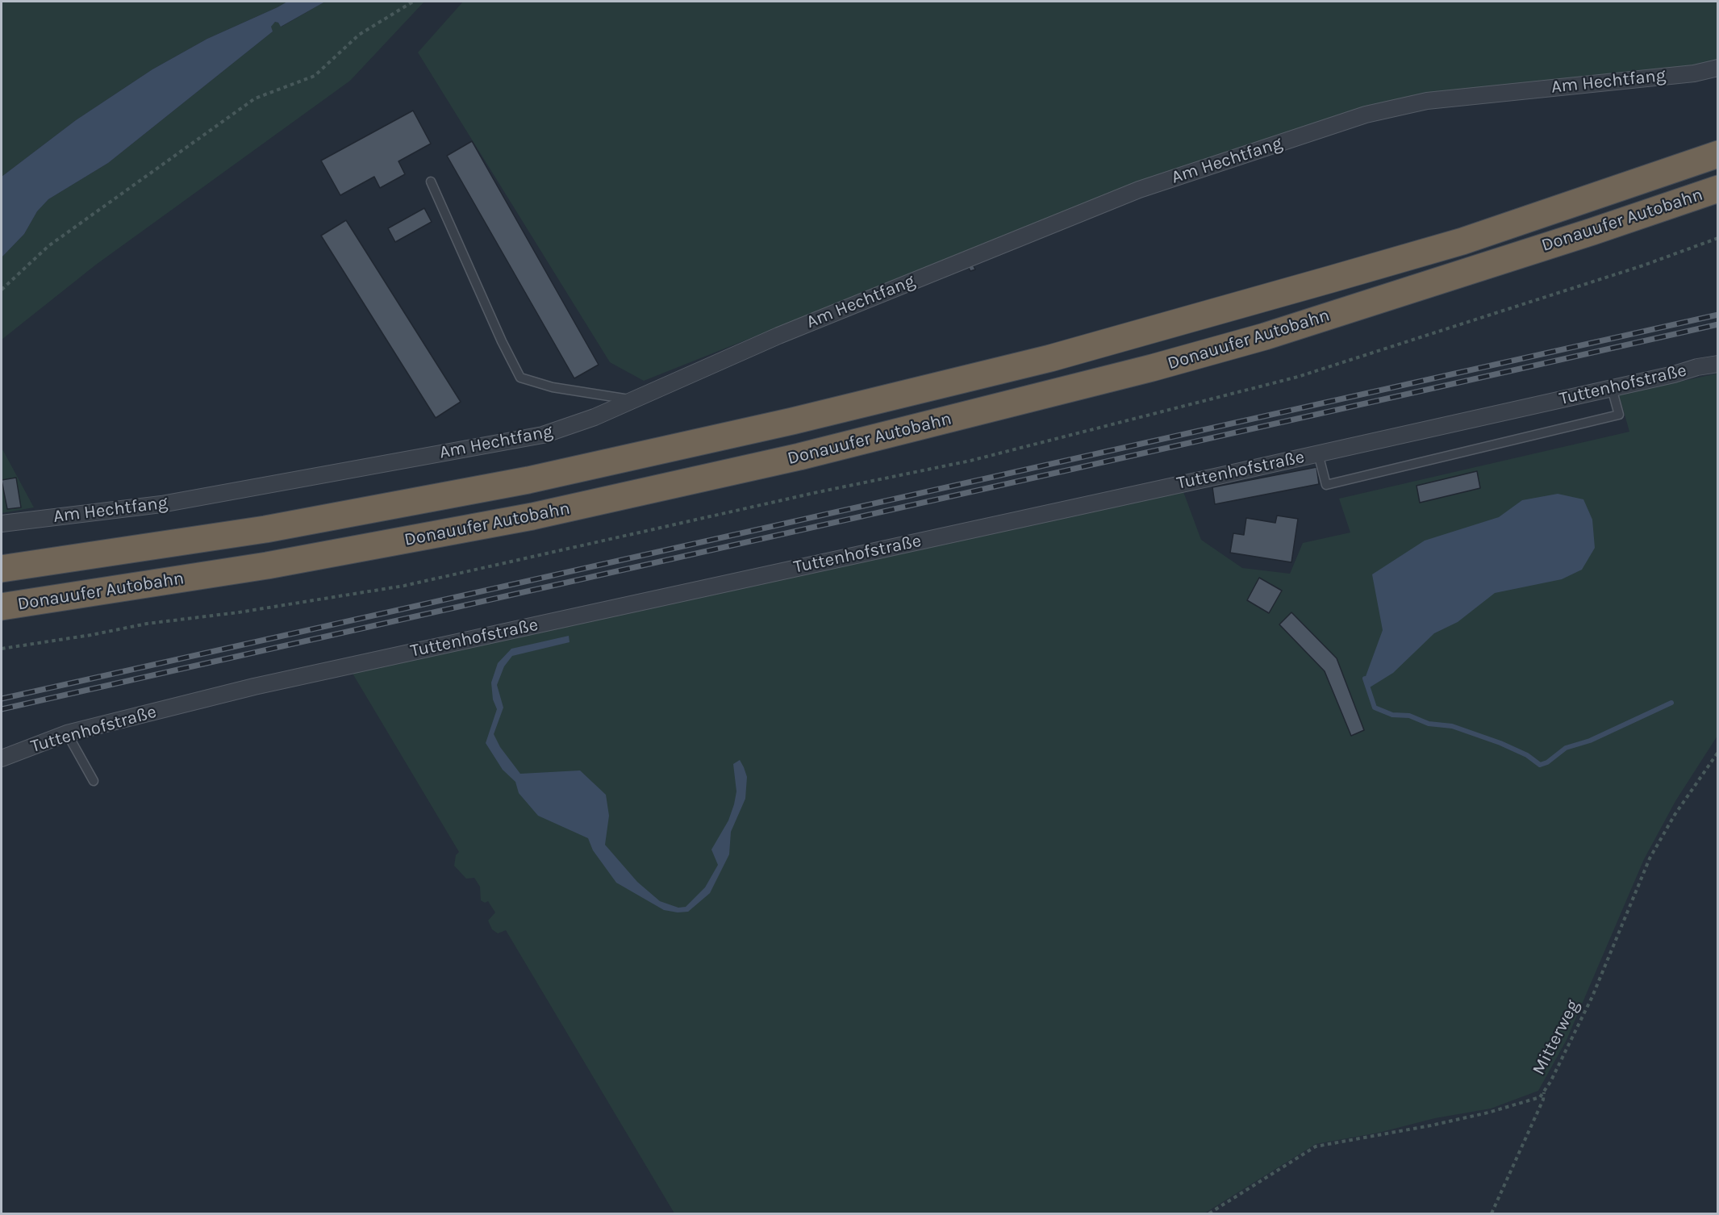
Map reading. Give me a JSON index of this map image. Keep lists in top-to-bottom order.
{
  "streets": {
    "highway": ["Donauufer Autobahn"],
    "street": ["Am Hechtfang", "Tuttenhofstraße"],
    "path": ["Mitterweg"]
  }
}
